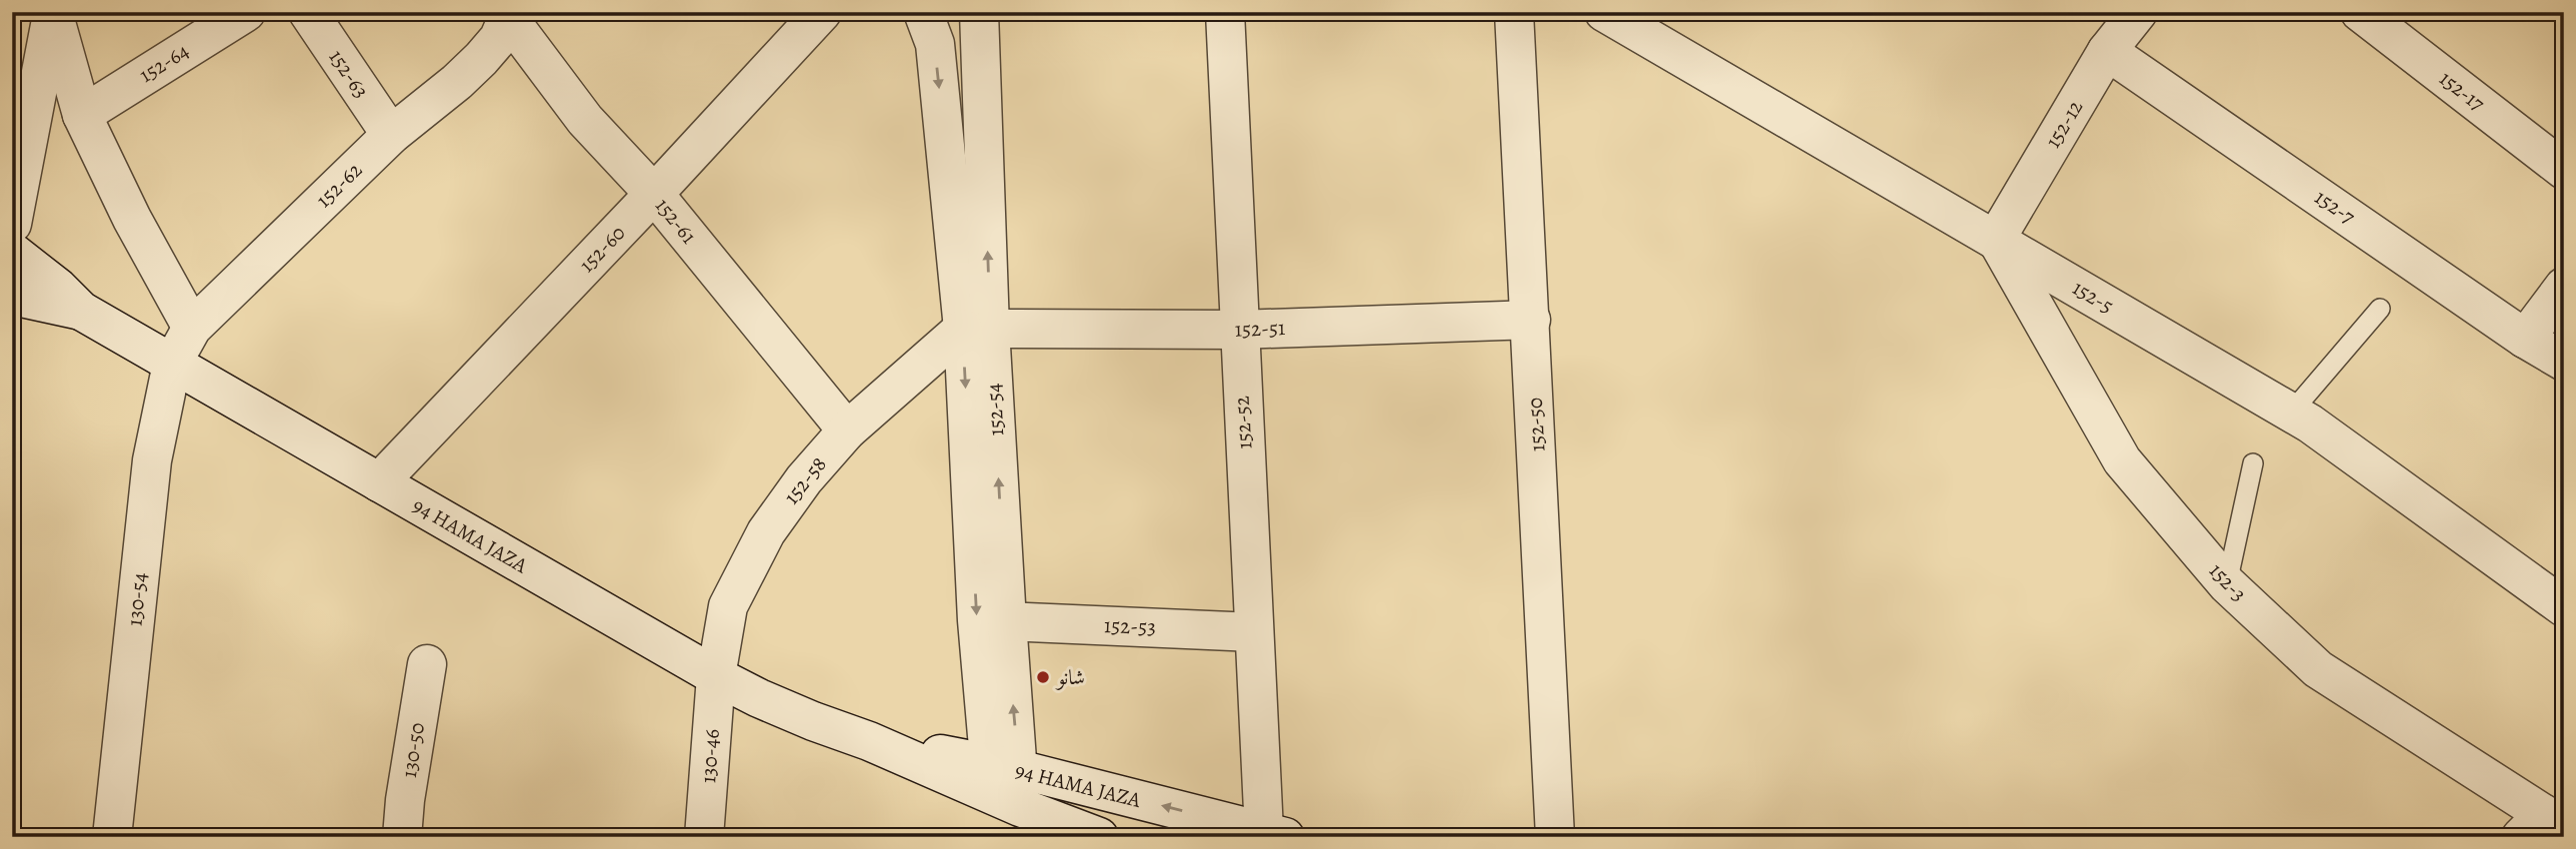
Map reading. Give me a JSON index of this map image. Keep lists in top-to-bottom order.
{
  "streets": {
    "street": [
      "152-64",
      "152-63",
      "152-17",
      "152-12",
      "152-62",
      "152-7",
      "152-61",
      "152-60",
      "152-5",
      "152-51",
      "152-54",
      "152-52",
      "152-50",
      "152-58",
      "94 HAMA JAZA",
      "152-3",
      "130-54",
      "152-53",
      "130-50",
      "130-46"
    ]
  },
  "crossings": [
    ["152-63", "152-62"],
    ["152-12", "152-7"],
    ["152-12", "152-5"],
    ["152-12", "152-3"],
    ["152-62", "152-61"],
    ["152-62", "94 HAMA JAZA"],
    ["152-62", "130-54"],
    ["152-61", "152-60"],
    ["152-61", "152-58"],
    ["152-60", "94 HAMA JAZA"],
    ["152-5", "152-3"],
    ["152-51", "152-54"],
    ["152-51", "152-52"],
    ["152-51", "152-50"],
    ["152-51", "152-58"],
    ["152-54", "152-58"],
    ["152-54", "94 HAMA JAZA"],
    ["152-54", "152-53"],
    ["152-52", "94 HAMA JAZA"],
    ["152-52", "152-53"],
    ["152-58", "94 HAMA JAZA"],
    ["152-58", "130-46"],
    ["94 HAMA JAZA", "130-54"],
    ["94 HAMA JAZA", "130-46"]
  ],
  "places": ["شانو"]
}
